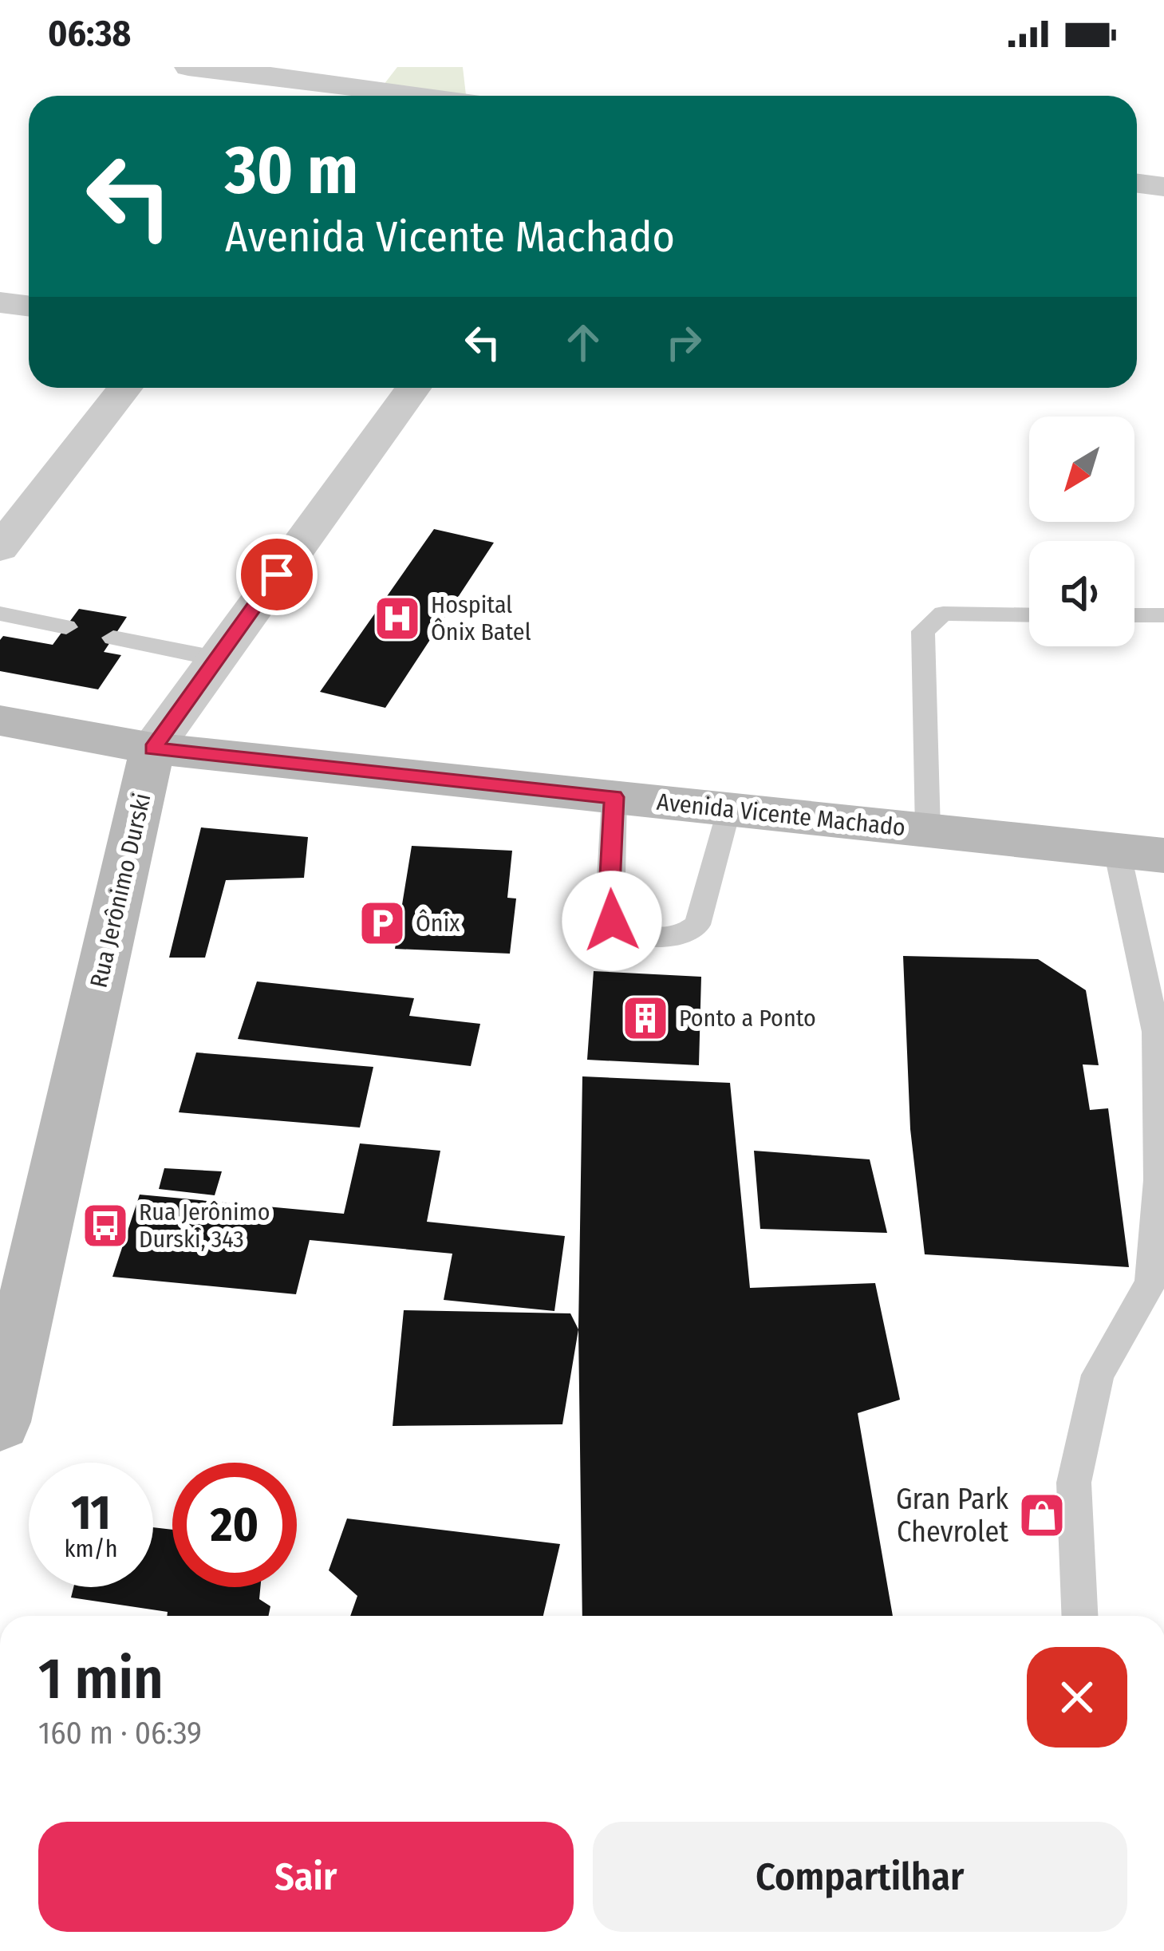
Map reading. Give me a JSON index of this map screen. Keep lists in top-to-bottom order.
{
  "streets": {
    "street": ["Avenida Vicente Machado", "Rua Jerônimo Durski"]
  },
  "crossings": [
    ["Avenida Vicente Machado", "Rua Jerônimo Durski"]
  ],
  "places": {
    "hospital": ["Hospital Ônix Batel"],
    "parking": ["Ônix"],
    "building": ["Ponto a Ponto"],
    "bus stop": ["Rua Jerônimo Durski, 343"],
    "shop": ["Gran Park Chevrolet"]
  },
  "north": "bottom left",
  "page": {
    "status": "06:38",
    "turn": ["30 m", "Avenida Vicente Machado"],
    "speed": "11 km/h",
    "limit": "20",
    "heading": ["1 min", "160 m · 06:39"],
    "buttons": ["Sair", "Compartilhar"]
  }
}
